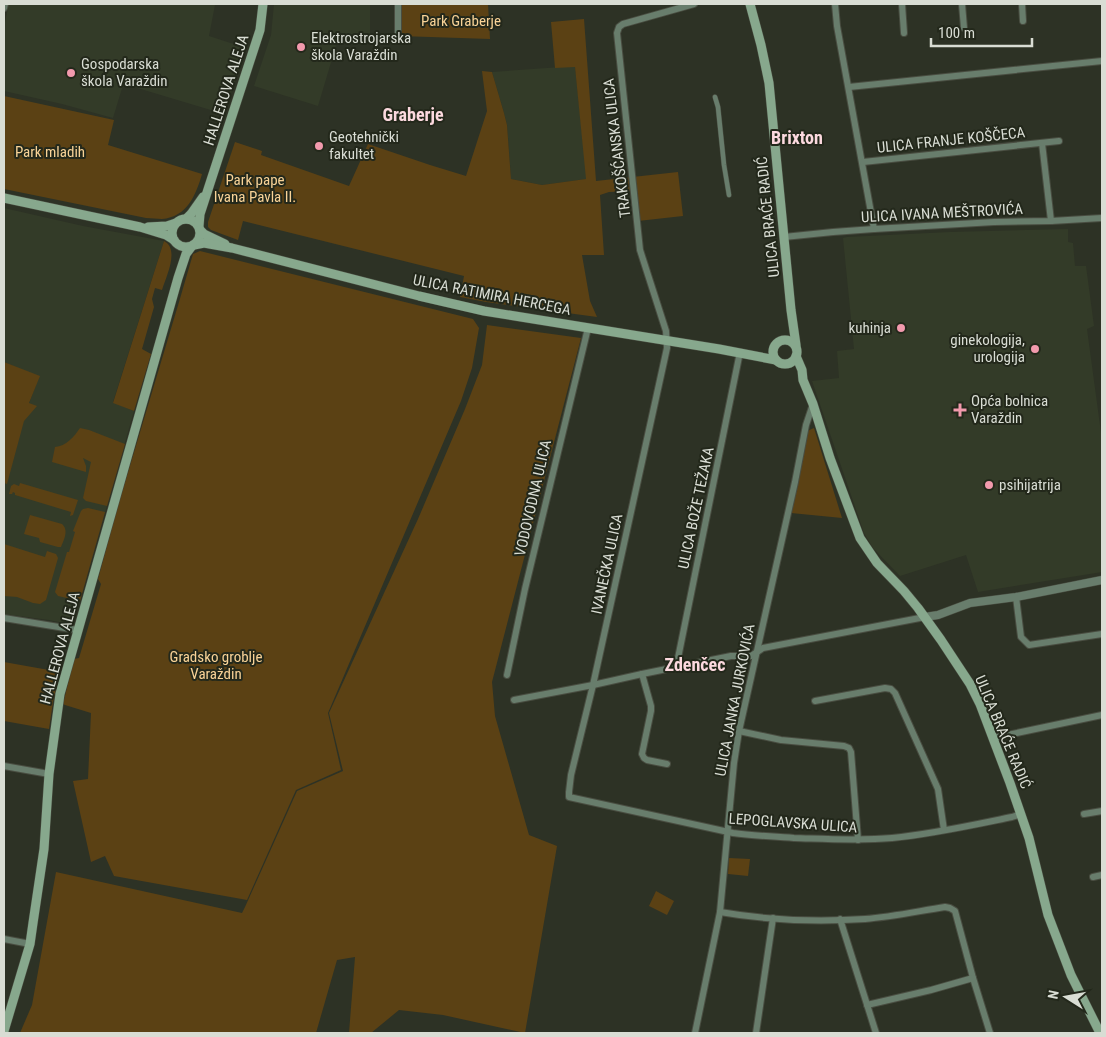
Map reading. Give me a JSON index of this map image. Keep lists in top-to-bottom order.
{
  "streets": {
    "main road": ["HALLEROVA ALEJA", "ULICA BRAĆE RADIĆ", "ULICA RATIMIRA HERCEGA"],
    "street": [
      "ULICA FRANJE KOŠČECA",
      "TRAKOŠĆANSKA ULICA",
      "ULICA IVANA MEŠTROVIĆA",
      "VODOVODNA ULICA",
      "ULICA BOŽE TEŽAKA",
      "IVANEČKA ULICA",
      "ULICA JANKA JURKOVIĆA",
      "LEPOGLAVSKA ULICA"
    ]
  },
  "crossings": [
    ["HALLEROVA ALEJA", "ULICA RATIMIRA HERCEGA"],
    ["ULICA FRANJE KOŠČECA", "ULICA IVANA MEŠTROVIĆA"],
    ["TRAKOŠĆANSKA ULICA", "ULICA RATIMIRA HERCEGA"],
    ["TRAKOŠĆANSKA ULICA", "IVANEČKA ULICA"],
    ["ULICA IVANA MEŠTROVIĆA", "ULICA BRAĆE RADIĆ"],
    ["ULICA BRAĆE RADIĆ", "ULICA RATIMIRA HERCEGA"],
    ["ULICA BRAĆE RADIĆ", "ULICA JANKA JURKOVIĆA"],
    ["ULICA BRAĆE RADIĆ", "LEPOGLAVSKA ULICA"],
    ["ULICA RATIMIRA HERCEGA", "VODOVODNA ULICA"],
    ["ULICA RATIMIRA HERCEGA", "ULICA BOŽE TEŽAKA"],
    ["ULICA RATIMIRA HERCEGA", "IVANEČKA ULICA"],
    ["IVANEČKA ULICA", "LEPOGLAVSKA ULICA"],
    ["ULICA JANKA JURKOVIĆA", "LEPOGLAVSKA ULICA"]
  ],
  "districts": ["Graberje", "Brixton", "Zdenčec"],
  "parks": [
    "Park Graberje",
    "Park mladih",
    "Park pape Ivana Pavla II.",
    "Gradsko groblje Varaždin"
  ],
  "places": {
    "other": [
      "Elektrostrojarska škola Varaždin",
      "Gospodarska škola Varaždin",
      "Geotehnički fakultet",
      "kuhinja",
      "ginekologija, urologija",
      "psihijatrija"
    ],
    "health": ["Opća bolnica Varaždin"]
  },
  "scale_bar": "100 m",
  "north": "left"
}
